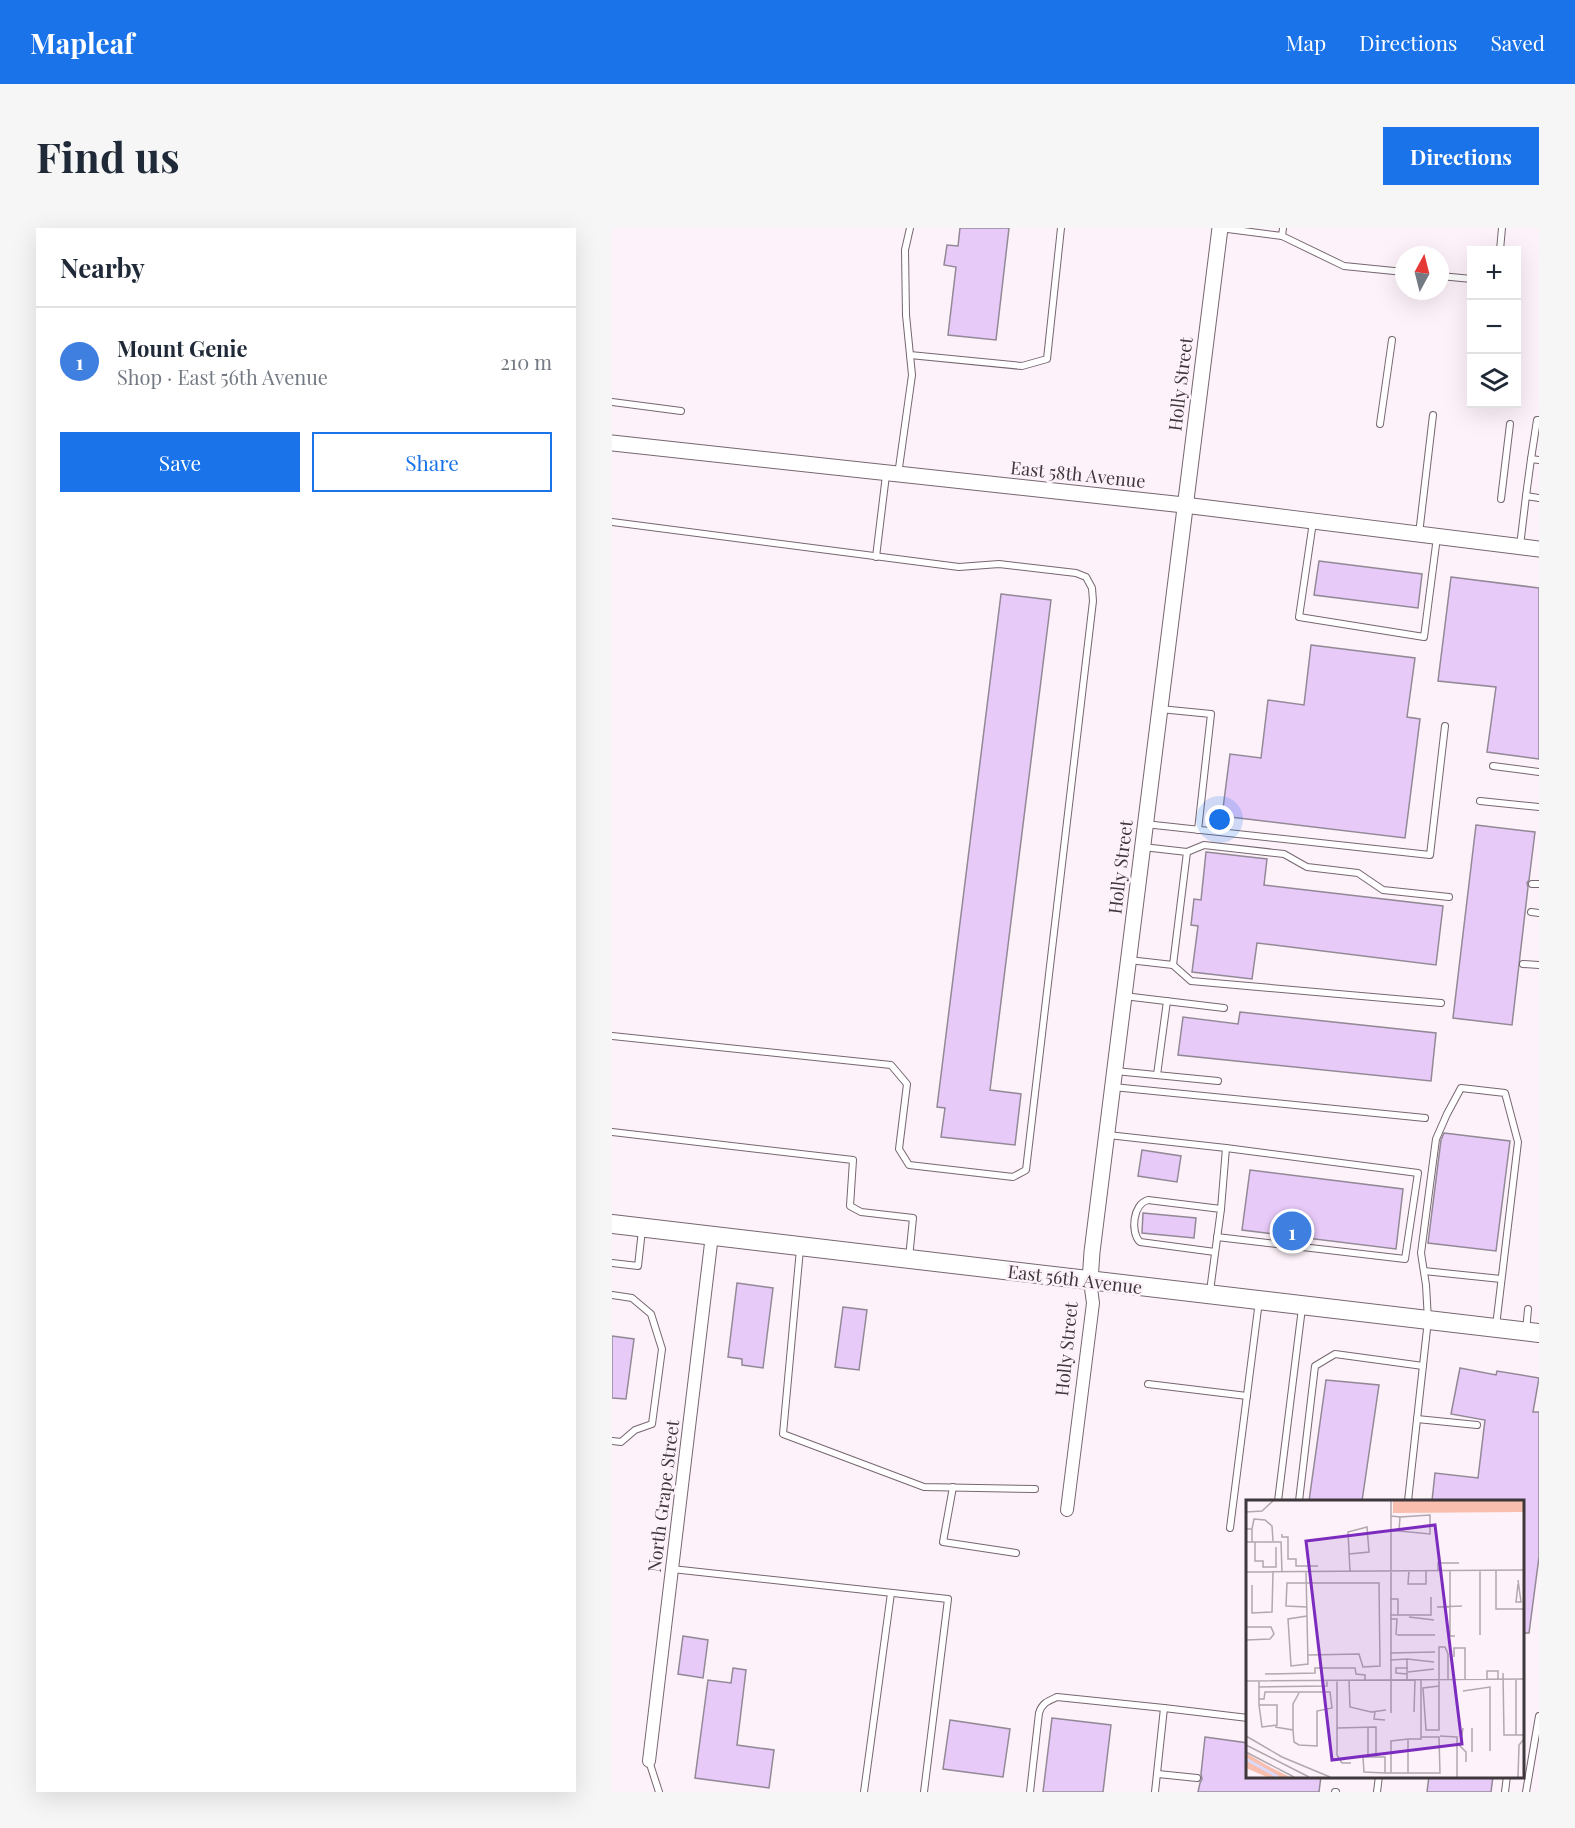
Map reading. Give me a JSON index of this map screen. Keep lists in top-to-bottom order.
{
  "streets": {
    "main road": ["East 56th Avenue"],
    "street": ["Holly Street", "East 58th Avenue", "North Grape Street"]
  },
  "crossings": [
    ["Holly Street", "East 58th Avenue"],
    ["Holly Street", "East 56th Avenue"],
    ["East 56th Avenue", "North Grape Street"]
  ],
  "north": "top",
  "page": {
    "header": "Mapleaf",
    "nav": ["Map", "Directions", "Saved"],
    "buttons": [
      "Directions",
      ["Save", "Share"]
    ],
    "title": "Find us",
    "heading": "Nearby",
    "map_buttons": ["+", "−"],
    "list": [
      {
        "mark": "1",
        "name": "Mount Genie",
        "note": "Shop · East 56th Avenue",
        "value": "210 m"
      }
    ],
    "pins": "1"
  }
}
